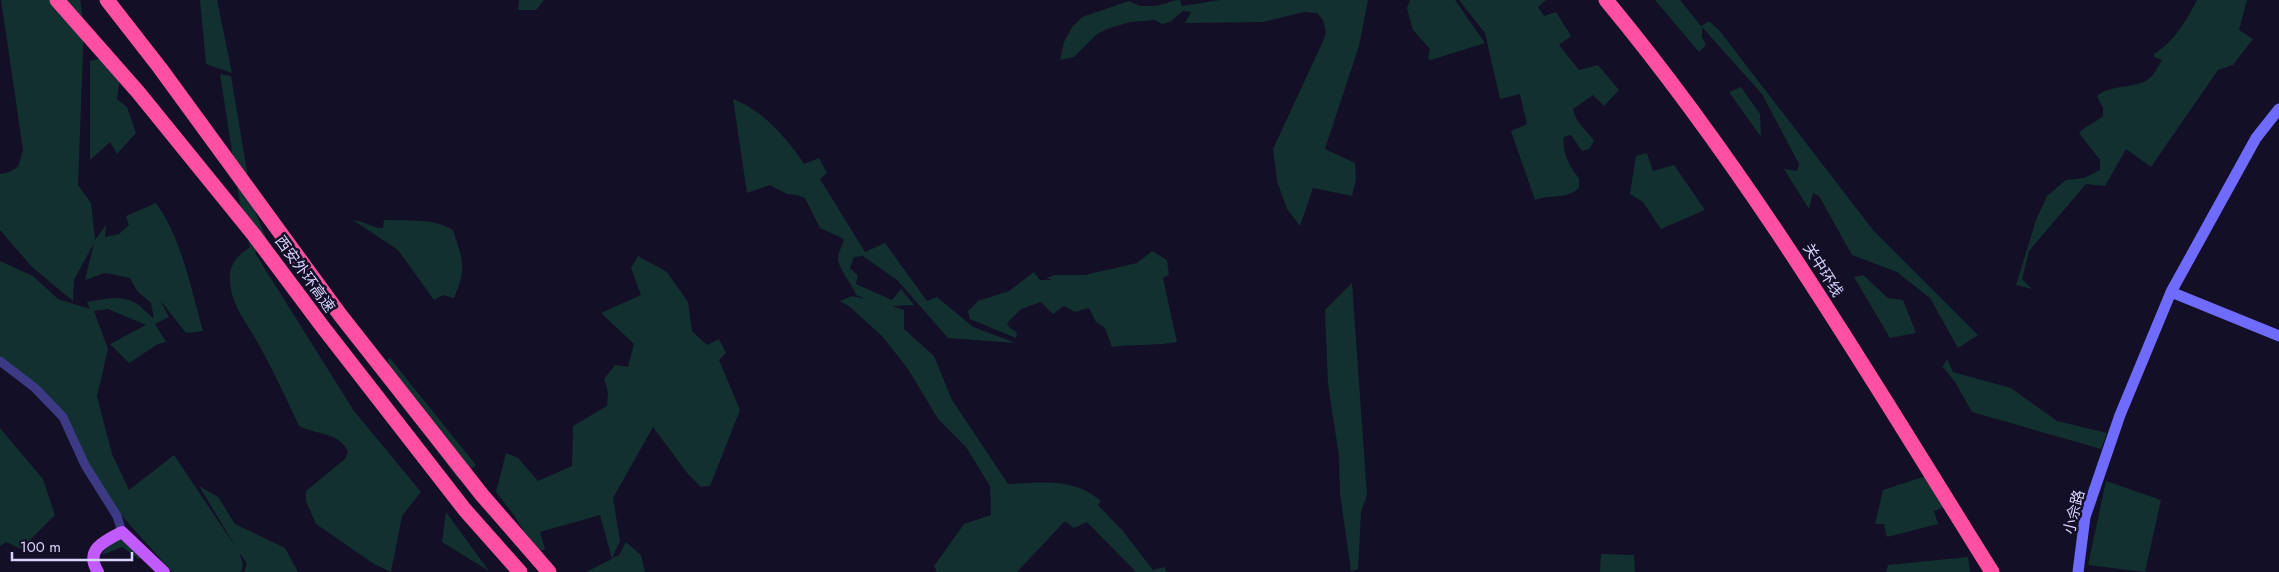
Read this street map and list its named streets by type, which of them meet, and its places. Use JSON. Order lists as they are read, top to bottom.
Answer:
{
  "streets": {
    "highway": ["关中环线", "西安外环高速"],
    "street": ["小佘路"]
  },
  "scale_bar": "100 m"
}
